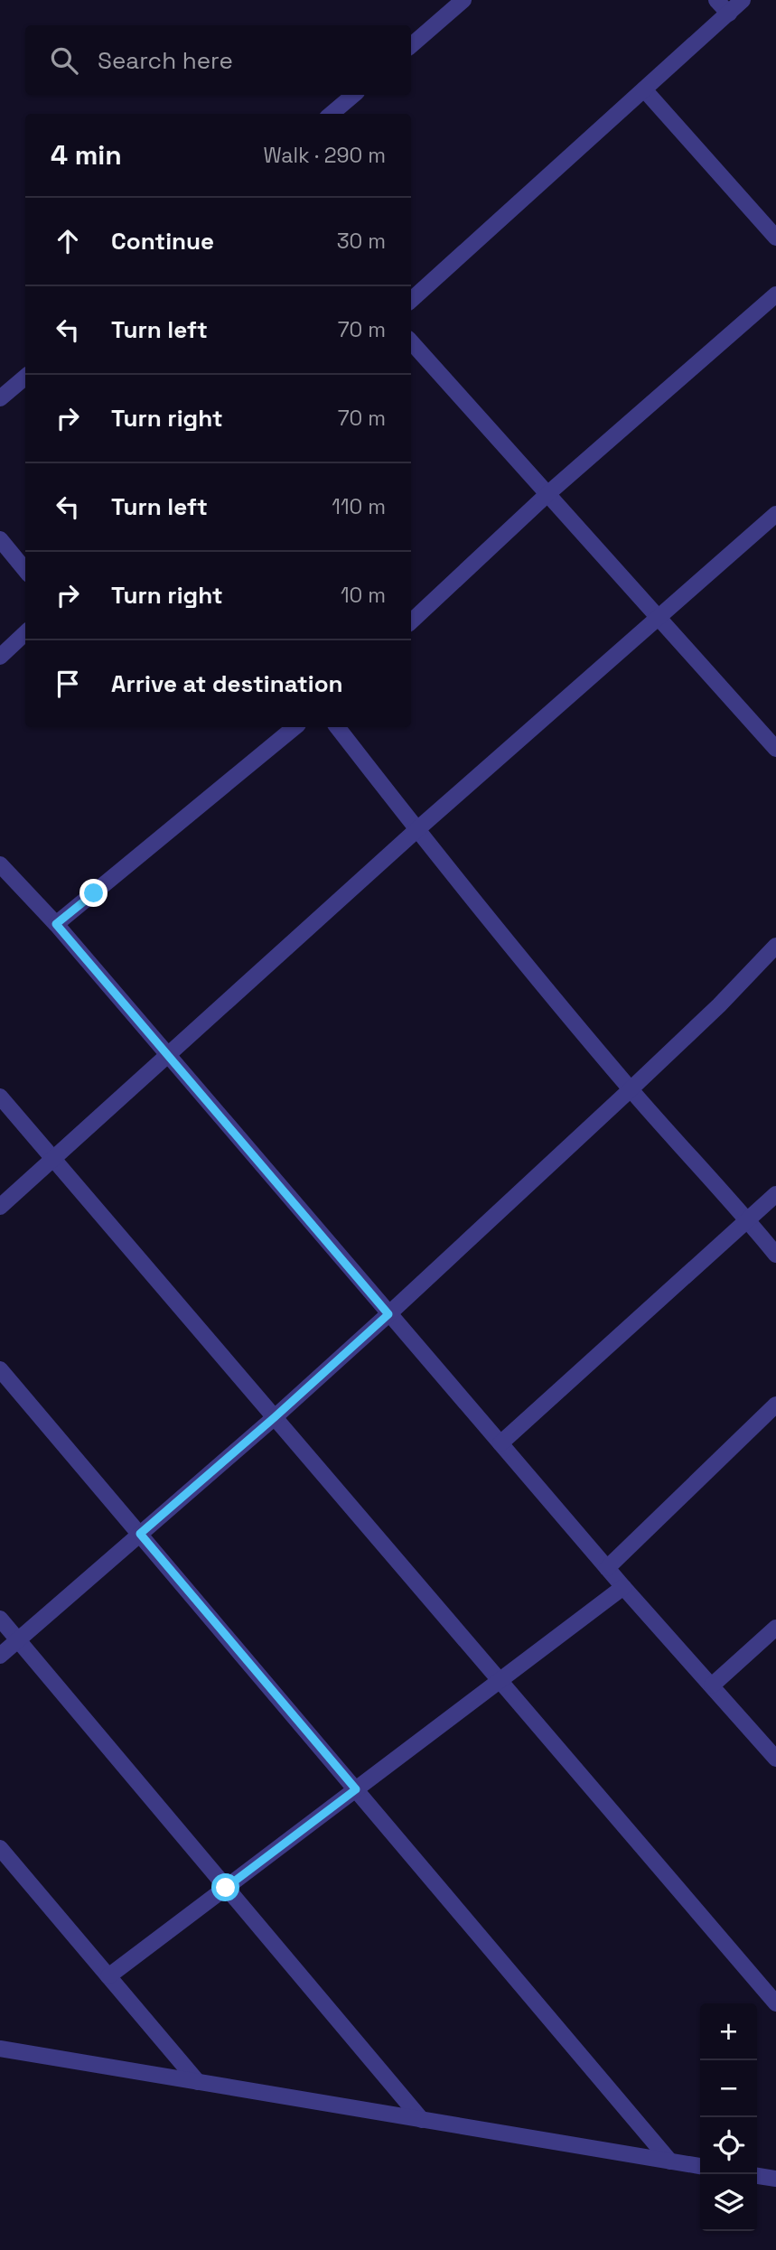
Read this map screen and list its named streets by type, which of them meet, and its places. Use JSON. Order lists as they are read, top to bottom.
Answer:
{
  "page": {
    "search": "Search here",
    "heading": ["4 min", "Walk · 290 m"],
    "list": [
      ["Continue", "30 m"],
      ["Turn left", "70 m"],
      ["Turn right", "70 m"],
      ["Turn left", "110 m"],
      ["Turn right", "10 m"],
      "Arrive at destination"
    ],
    "map_buttons": ["+", "−"]
  }
}
